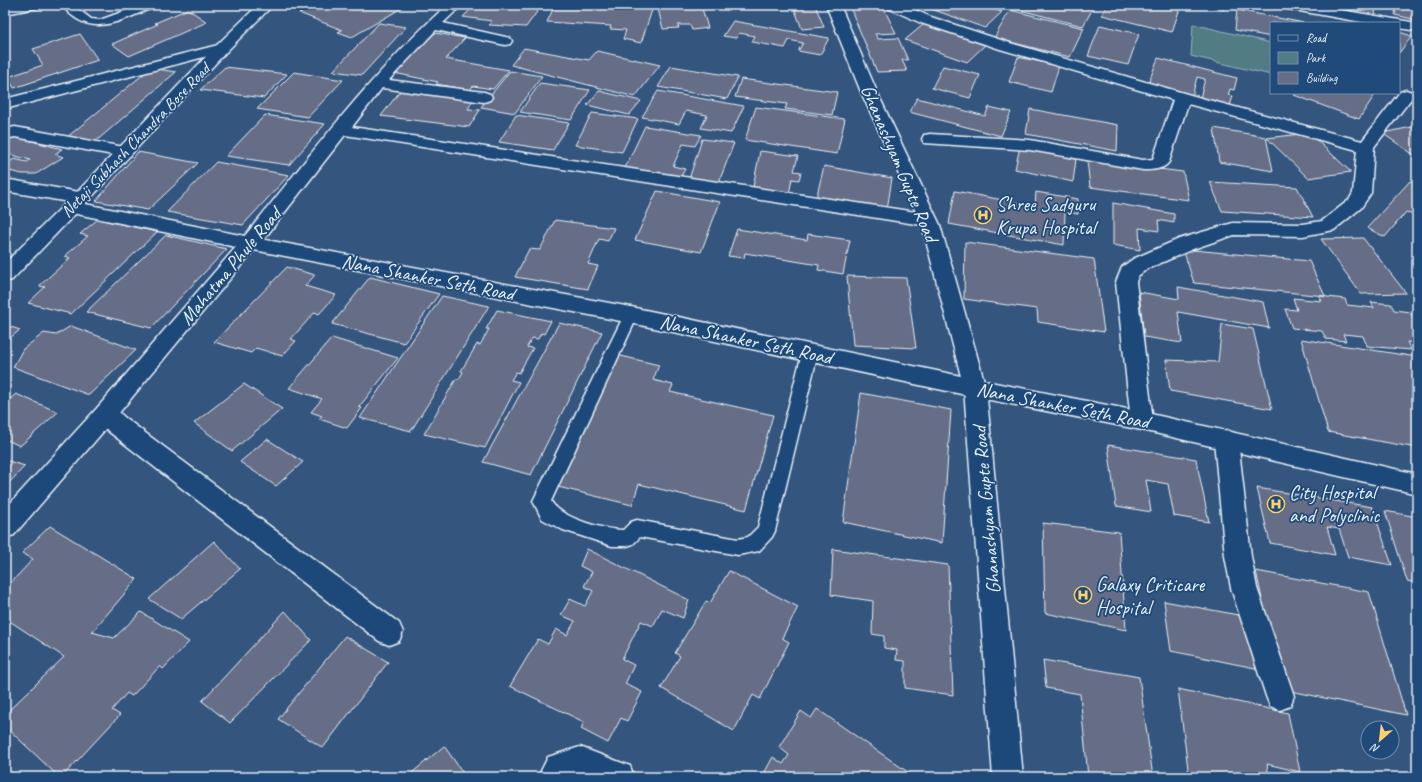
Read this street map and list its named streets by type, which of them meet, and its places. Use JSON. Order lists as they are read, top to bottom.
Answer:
{
  "streets": {
    "street": [
      "Netaji Subhash Chandra Bose Road",
      "Ghanashyam Gupte Road",
      "Mahatma Phule Road",
      "Nana Shanker Seth Road"
    ]
  },
  "crossings": [
    ["Netaji Subhash Chandra Bose Road", "Nana Shanker Seth Road"],
    ["Ghanashyam Gupte Road", "Nana Shanker Seth Road"],
    ["Mahatma Phule Road", "Nana Shanker Seth Road"]
  ],
  "places": {
    "hospital": ["Shree Sadguru Krupa Hospital", "City Hospital and Polyclinic", "Galaxy Criticare Hospital"]
  },
  "legend": ["Road", "Park", "Building"],
  "north": "bottom left"
}
